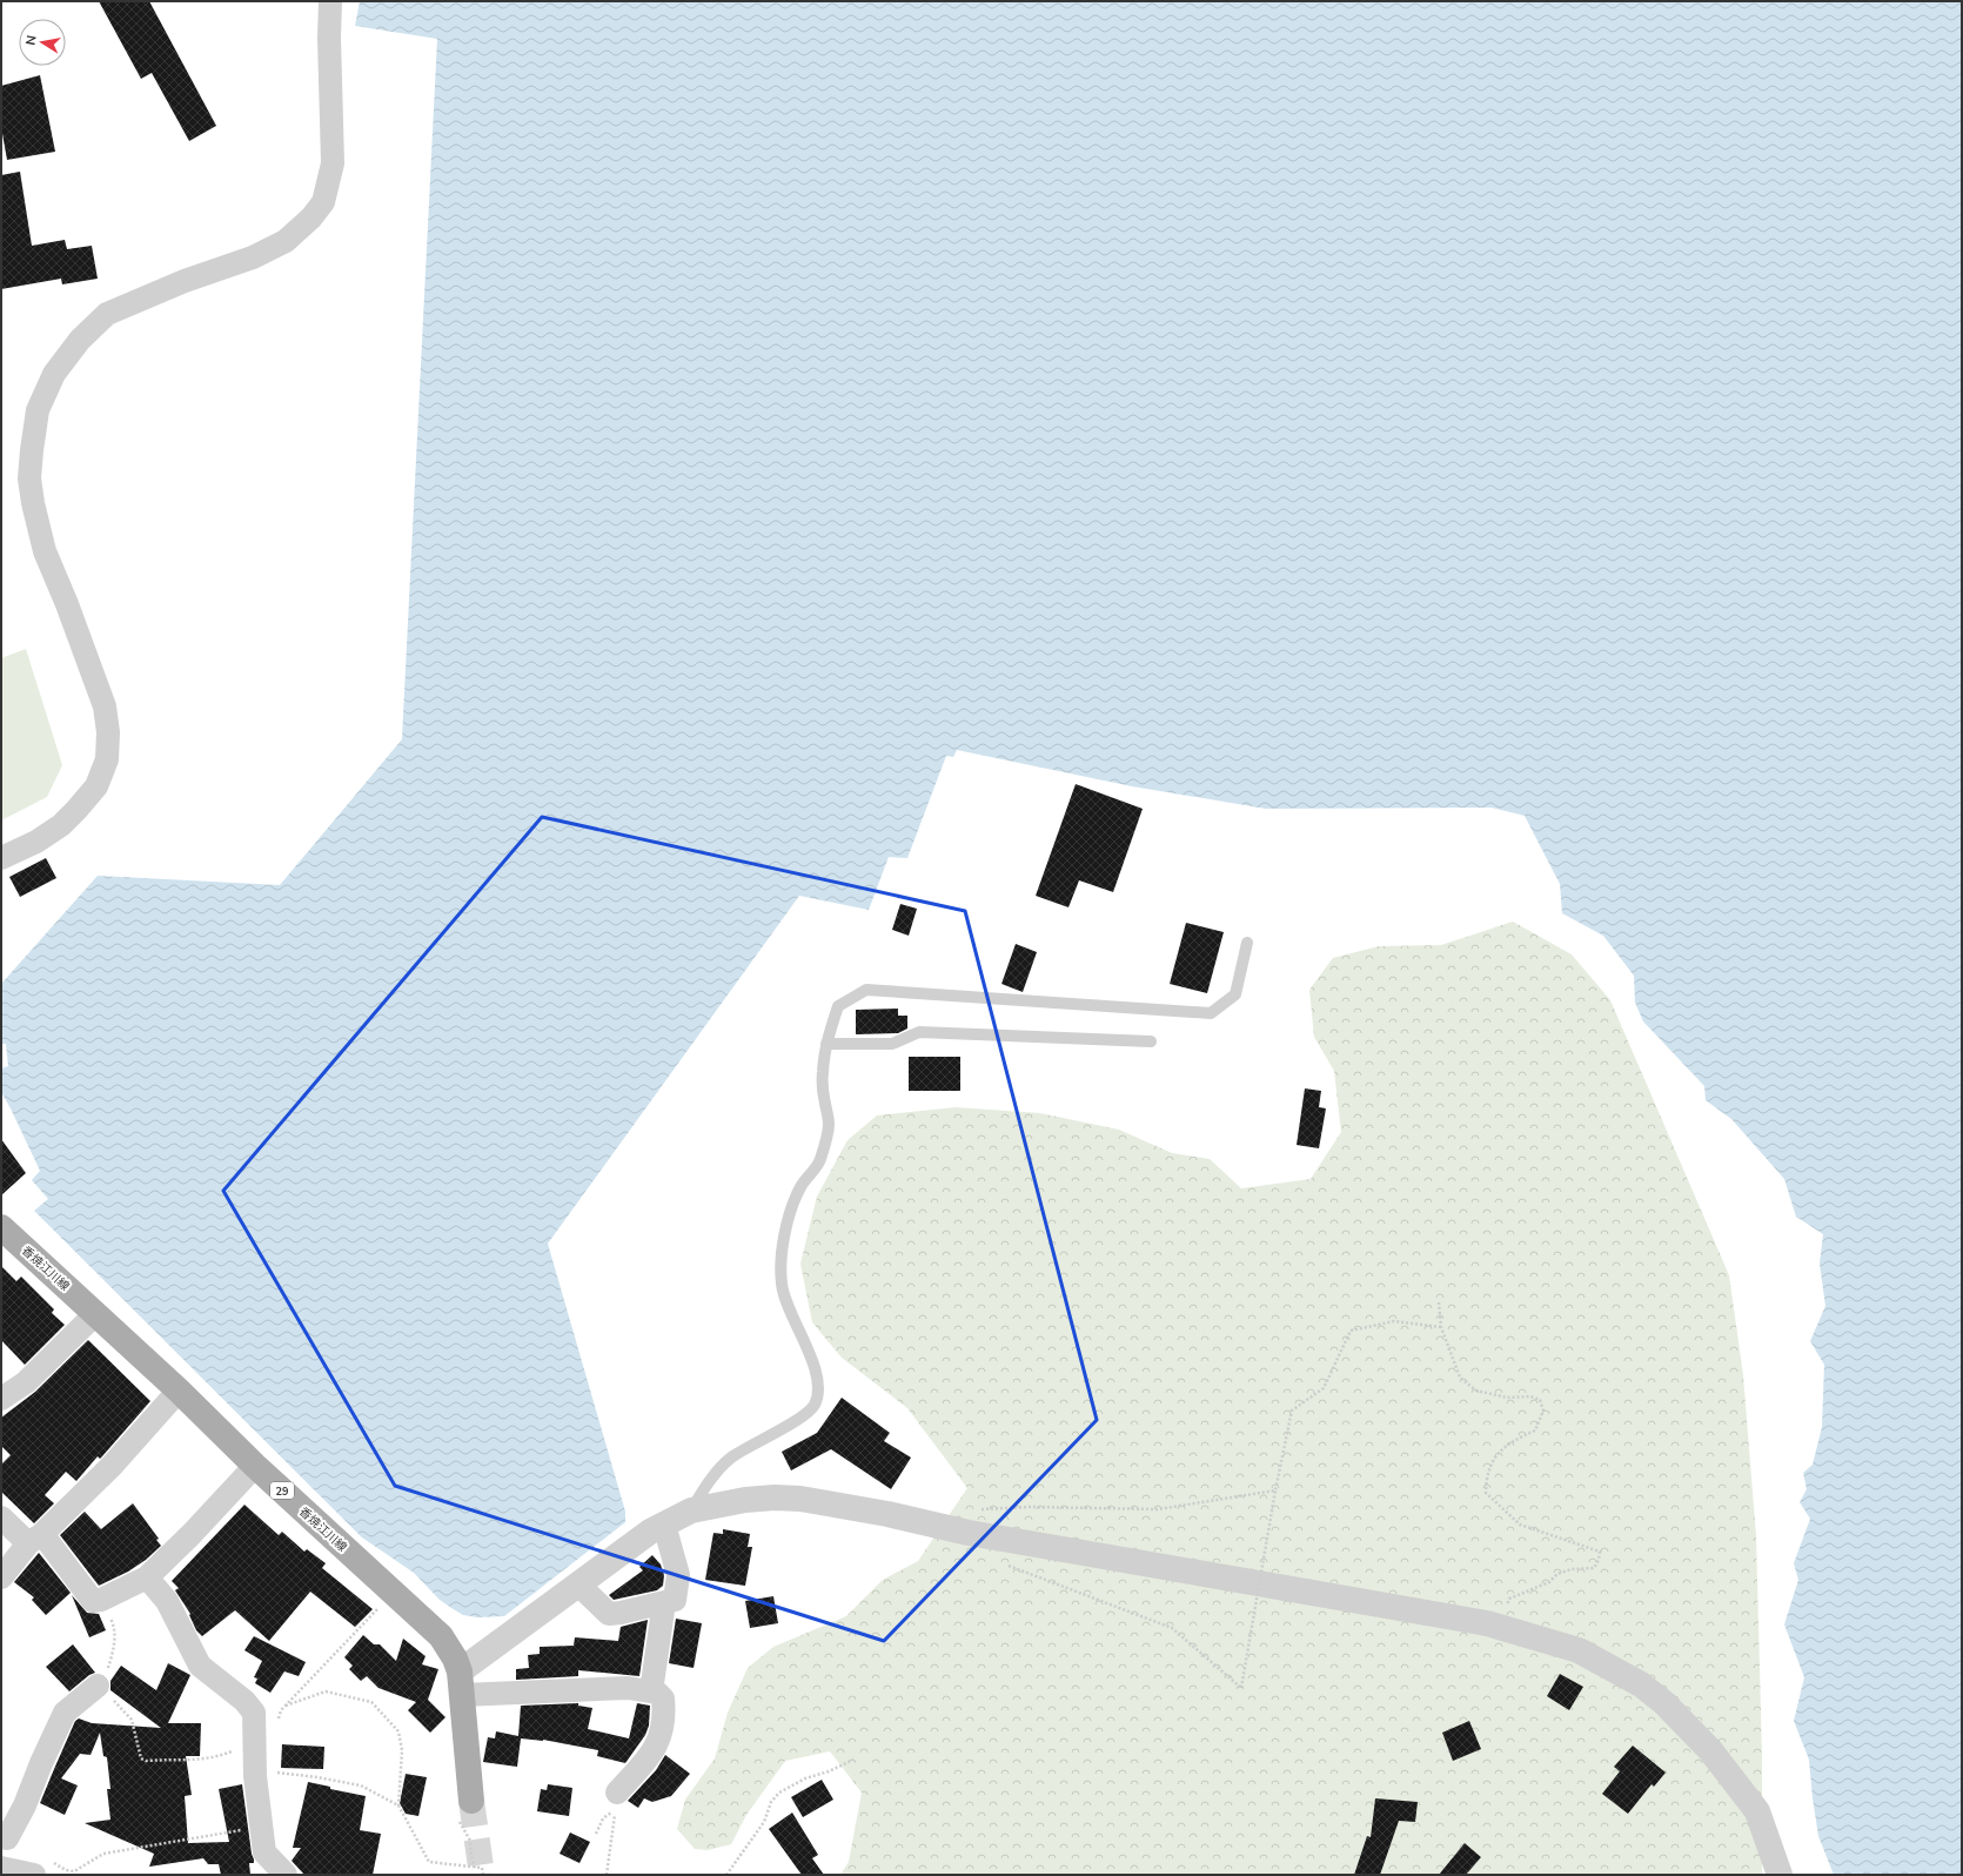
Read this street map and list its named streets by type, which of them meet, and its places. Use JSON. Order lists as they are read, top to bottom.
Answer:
{
  "streets": {
    "main road": ["香焼江川線", "29"]
  },
  "north": "left"
}
